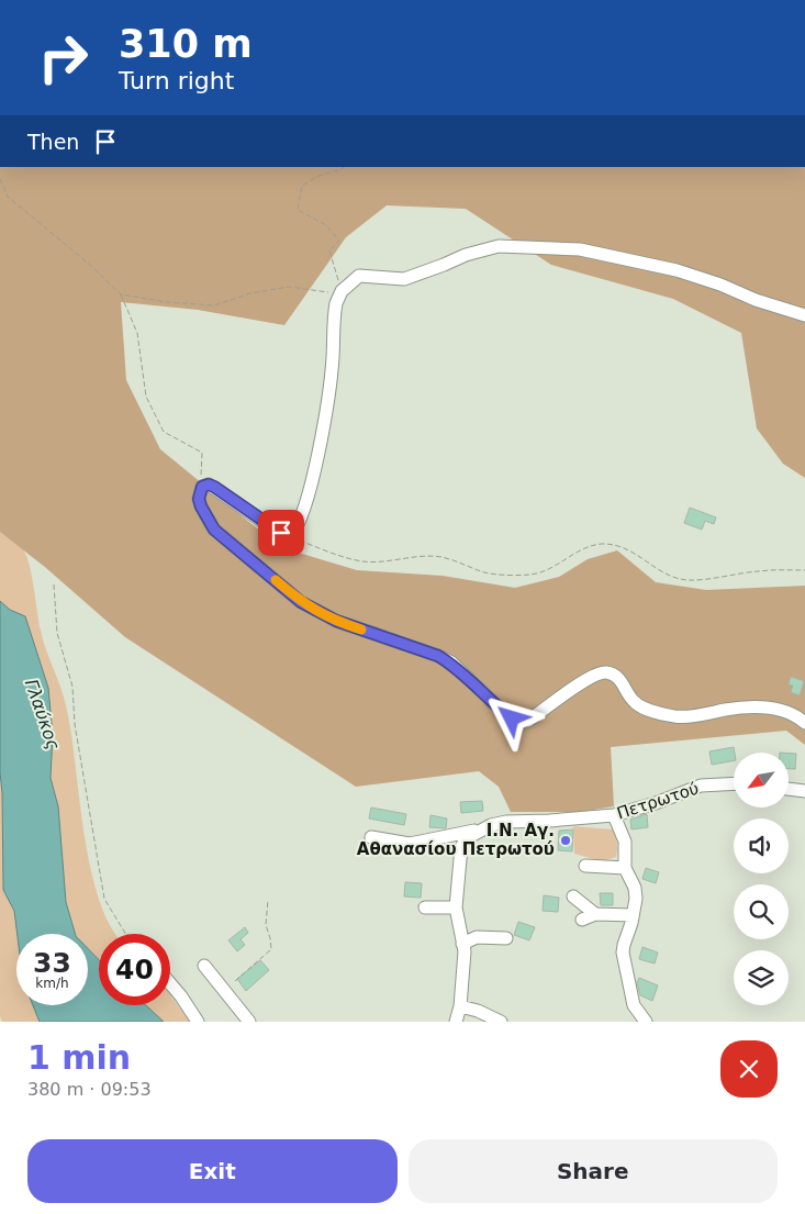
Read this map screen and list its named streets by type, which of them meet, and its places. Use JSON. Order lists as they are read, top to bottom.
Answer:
{
  "streets": {
    "street": ["Πετρωτού"]
  },
  "water": ["Γλαύκος"],
  "places": ["Ι.Ν. Αγ. Αθανασίου Πετρωτού"],
  "north": "bottom left",
  "page": {
    "turn": ["310 m", "Turn right"],
    "then": "Then",
    "speed": "33 km/h",
    "limit": "40",
    "heading": ["1 min", "380 m · 09:53"],
    "buttons": ["Exit", "Share"]
  }
}
